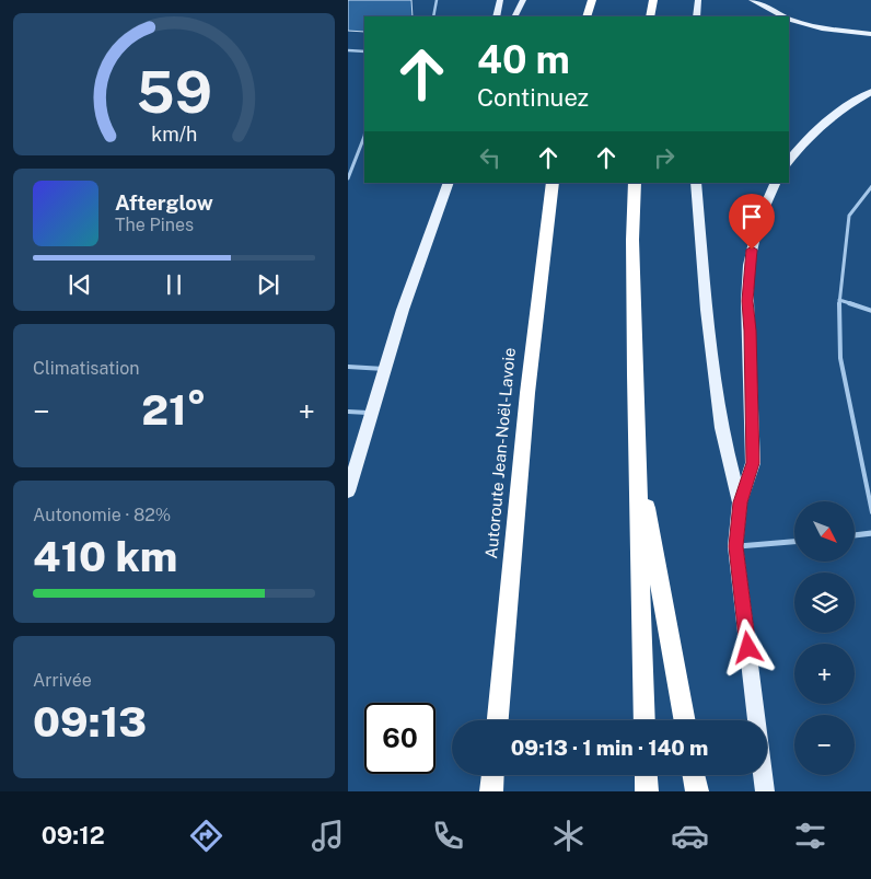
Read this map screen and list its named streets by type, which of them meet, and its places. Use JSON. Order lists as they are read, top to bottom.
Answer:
{
  "streets": {
    "highway": ["Autoroute Jean-Noël-Lavoie"]
  },
  "north": "bottom right",
  "page": {
    "turn": ["40 m", "Continuez"],
    "song": ["Afterglow", "The Pines"],
    "tile": [
      "Climatisation",
      ["Autonomie · 82%", "410 km"],
      ["Arrivée", "09:13"]
    ],
    "heat": ["−", "21°", "+"],
    "map_buttons": ["+", "−"],
    "limit": "60",
    "trip": "09:13 · 1 min · 140 m",
    "tabs": "09:12",
    "gauge": ["59", "km/h"]
  }
}
